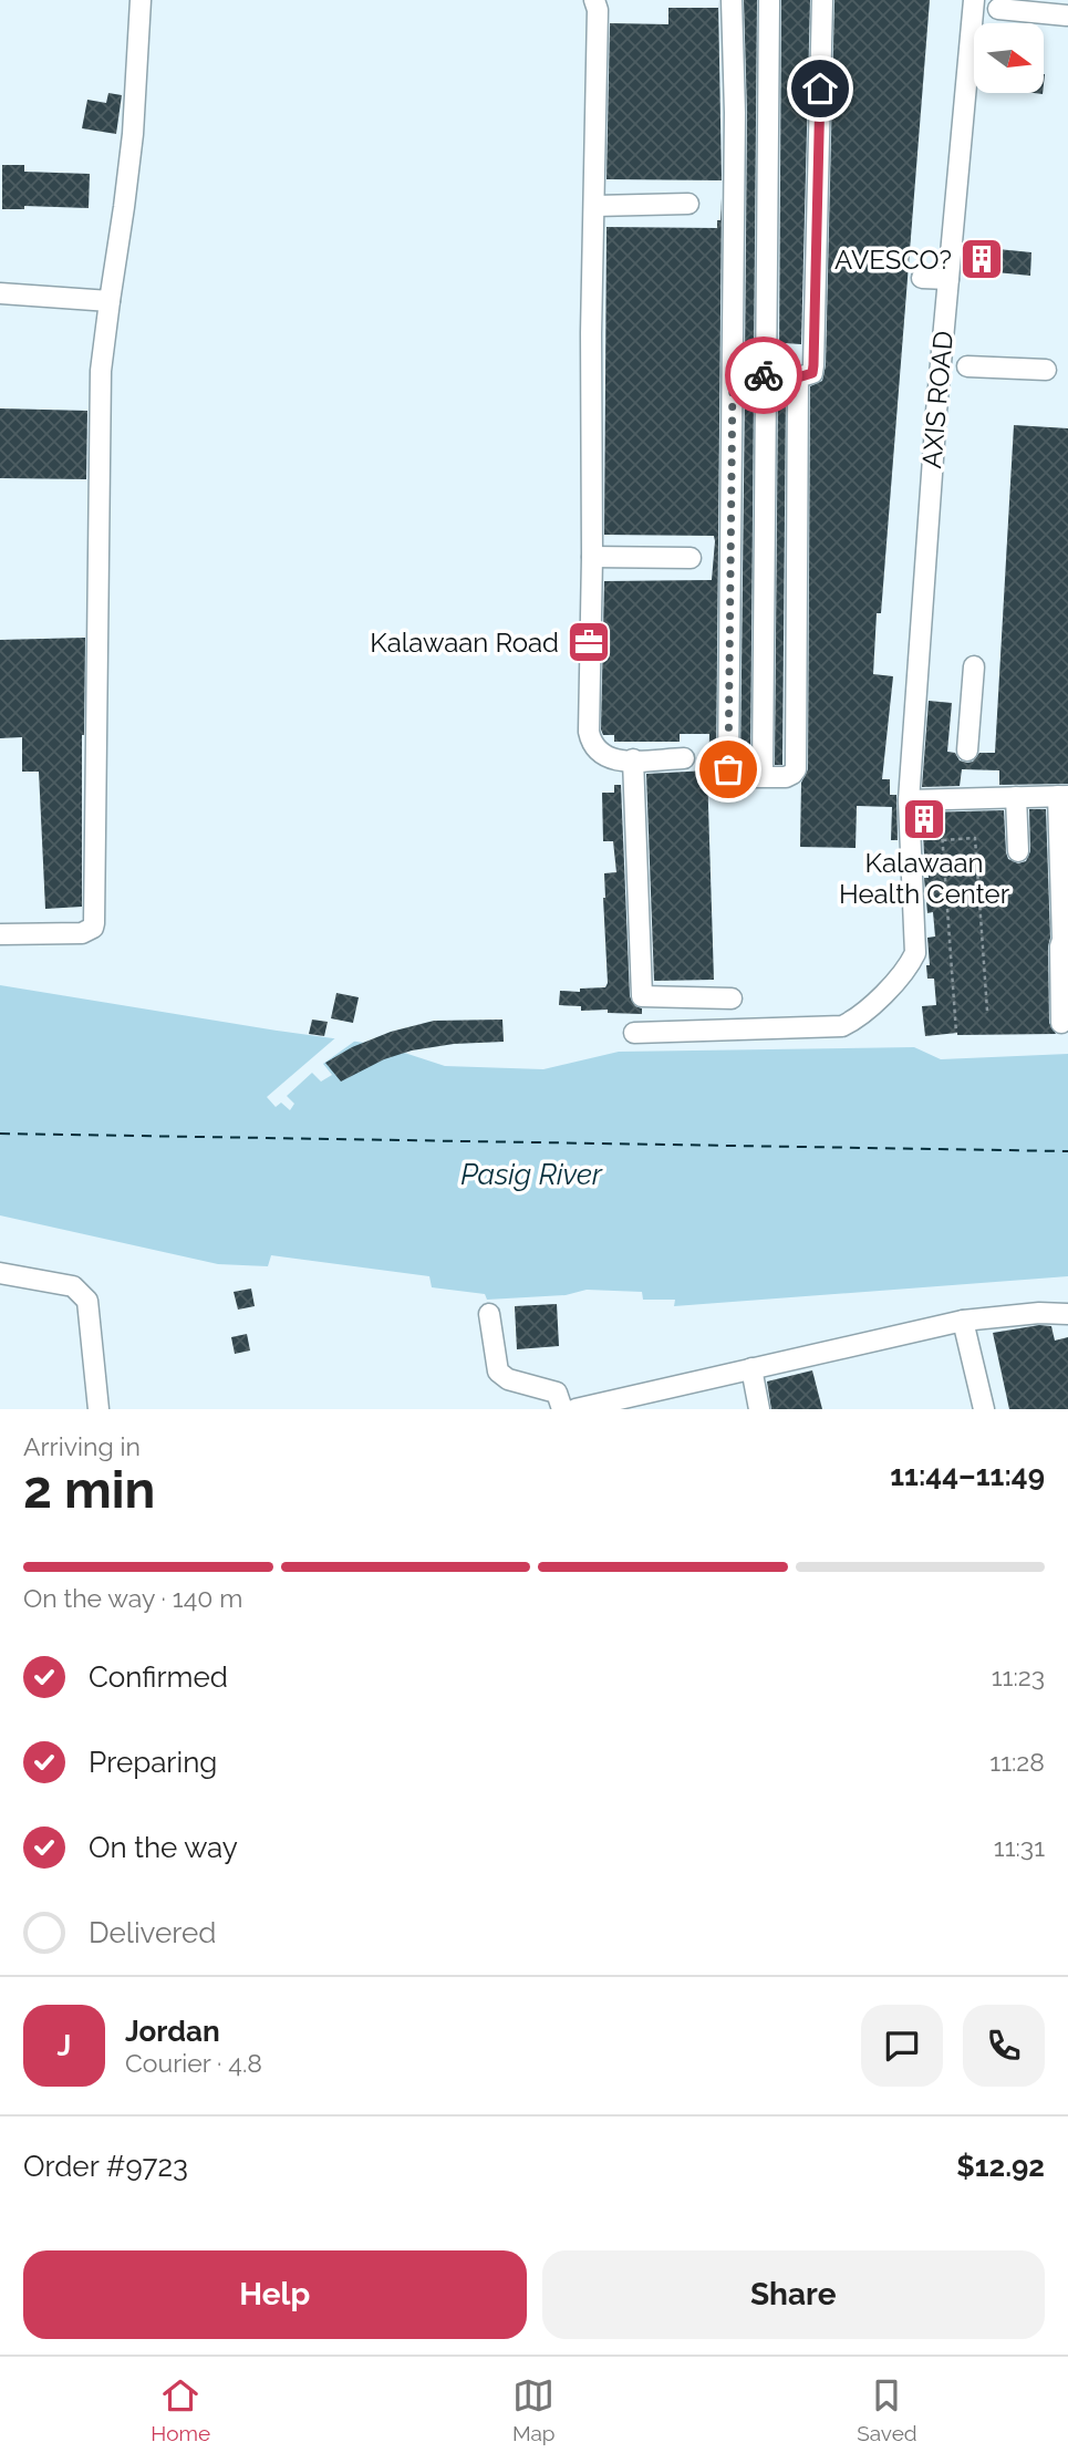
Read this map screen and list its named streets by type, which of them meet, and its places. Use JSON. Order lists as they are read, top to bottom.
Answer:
{
  "streets": {
    "street": ["AXIS ROAD"]
  },
  "water": ["Pasig River"],
  "places": {
    "building": ["AVESCO?", "Kalawaan Health Center"],
    "office": ["Kalawaan Road"]
  },
  "north": "right",
  "page": {
    "heading": ["2 min", "Arriving in", "11:44–11:49"],
    "panel": [
      "Jordan",
      "Courier · 4.8",
      "Order #9723",
      "$12.92"
    ],
    "bar": "On the way · 140 m",
    "list": [
      ["Confirmed", "11:23"],
      ["Preparing", "11:28"],
      ["On the way", "11:31"],
      "Delivered"
    ],
    "round": "J",
    "buttons": ["Help", "Share"],
    "tabs": ["Home", "Map", "Saved"]
  }
}
